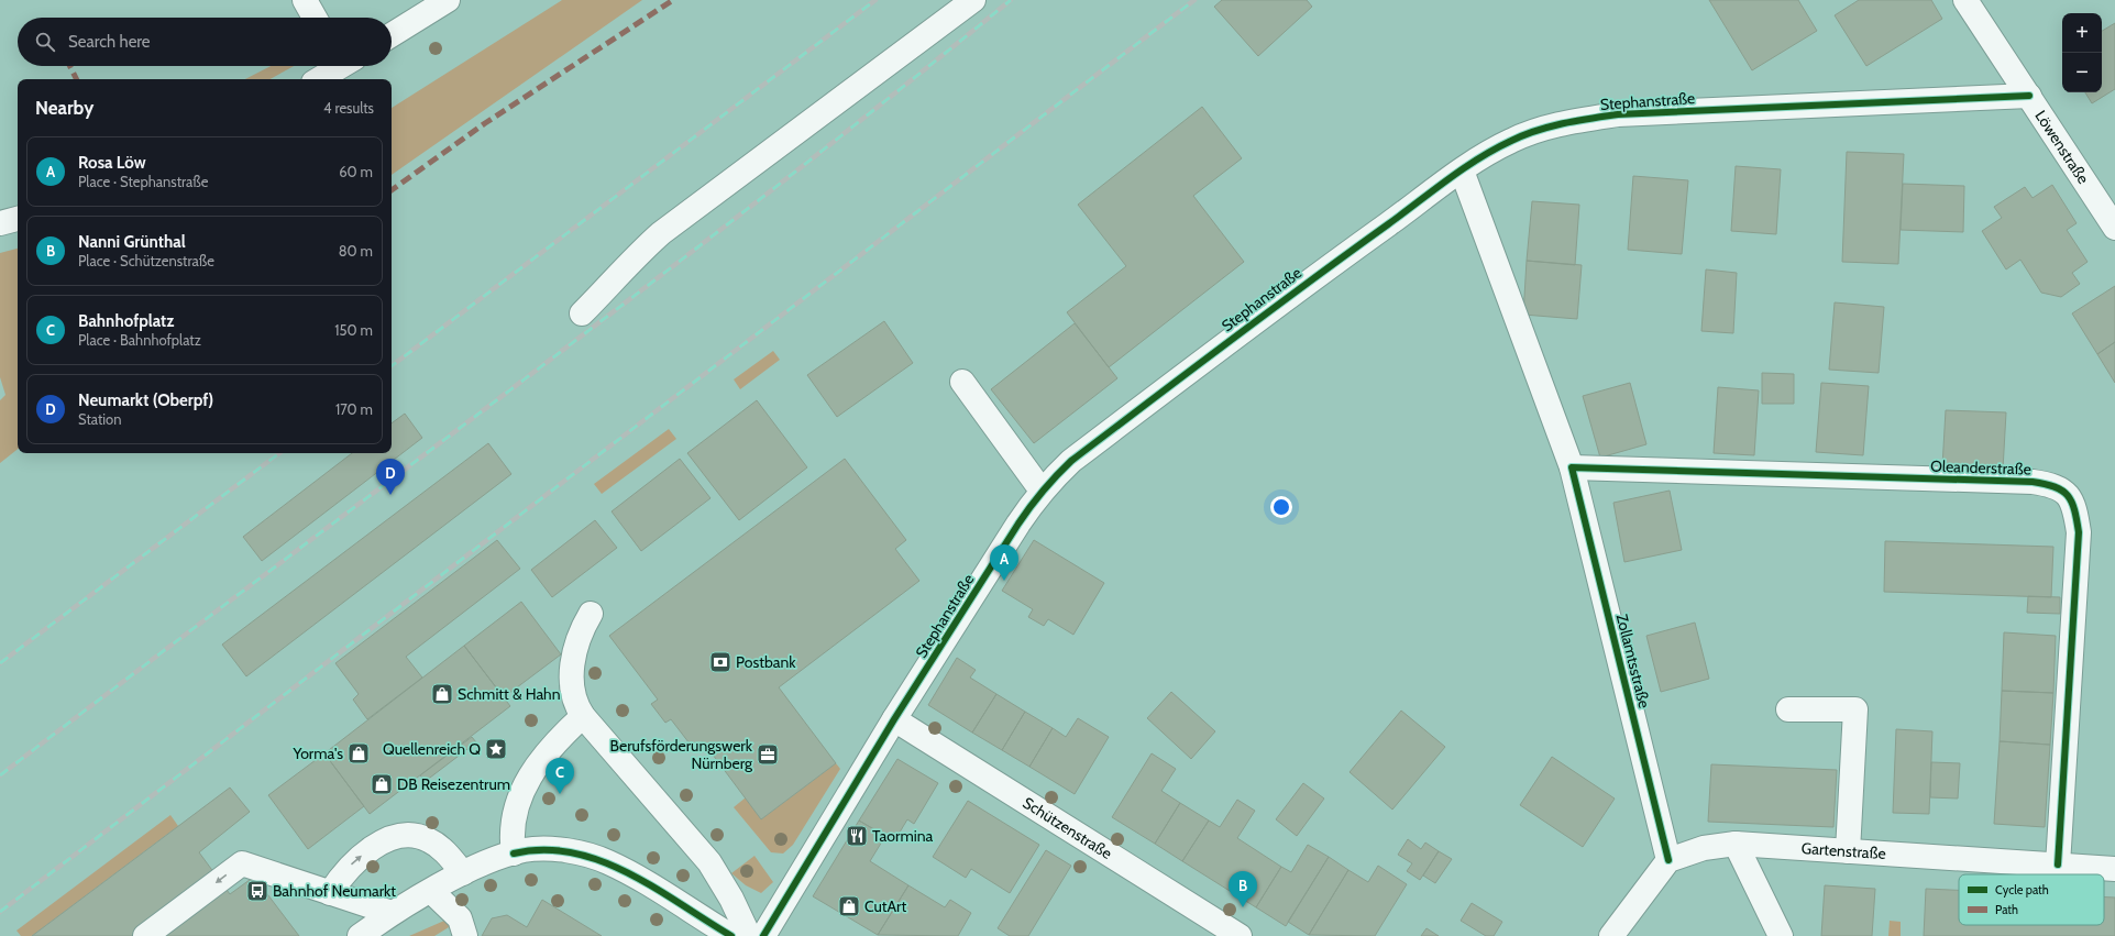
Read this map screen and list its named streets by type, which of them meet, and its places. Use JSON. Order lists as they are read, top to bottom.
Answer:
{
  "streets": {
    "street": [
      "Stephanstraße",
      "Löwenstraße",
      "Oleanderstraße",
      "Zollamtsstraße",
      "Schützenstraße",
      "Gartenstraße"
    ]
  },
  "crossings": [
    ["Stephanstraße", "Löwenstraße"],
    ["Stephanstraße", "Zollamtsstraße"],
    ["Stephanstraße", "Schützenstraße"],
    ["Oleanderstraße", "Zollamtsstraße"],
    ["Oleanderstraße", "Gartenstraße"],
    ["Zollamtsstraße", "Gartenstraße"]
  ],
  "places": {
    "bank": ["Postbank"],
    "shop": [
      "Schmitt & Hahn",
      "Yorma's",
      "DB Reisezentrum",
      "CutArt"
    ],
    "place": ["Quellenreich Q"],
    "office": ["Berufsförderungswerk Nürnberg"],
    "restaurant": ["Taormina"],
    "bus stop": ["Bahnhof Neumarkt"]
  },
  "legend": ["Cycle path", "Path"],
  "page": {
    "map_buttons": ["+", "−"],
    "search": "Search here",
    "heading": ["Nearby", "4 results"],
    "list": [
      {
        "mark": "A",
        "name": "Rosa Löw",
        "note": "Place · Stephanstraße",
        "value": "60 m"
      },
      {
        "mark": "B",
        "name": "Nanni Grünthal",
        "note": "Place · Schützenstraße",
        "value": "80 m"
      },
      {
        "mark": "C",
        "name": "Bahnhofplatz",
        "note": "Place · Bahnhofplatz",
        "value": "150 m"
      },
      {
        "mark": "D",
        "name": "Neumarkt (Oberpf)",
        "note": "Station",
        "value": "170 m"
      }
    ],
    "pins": [
      "D",
      "A",
      "C",
      "B"
    ]
  }
}
